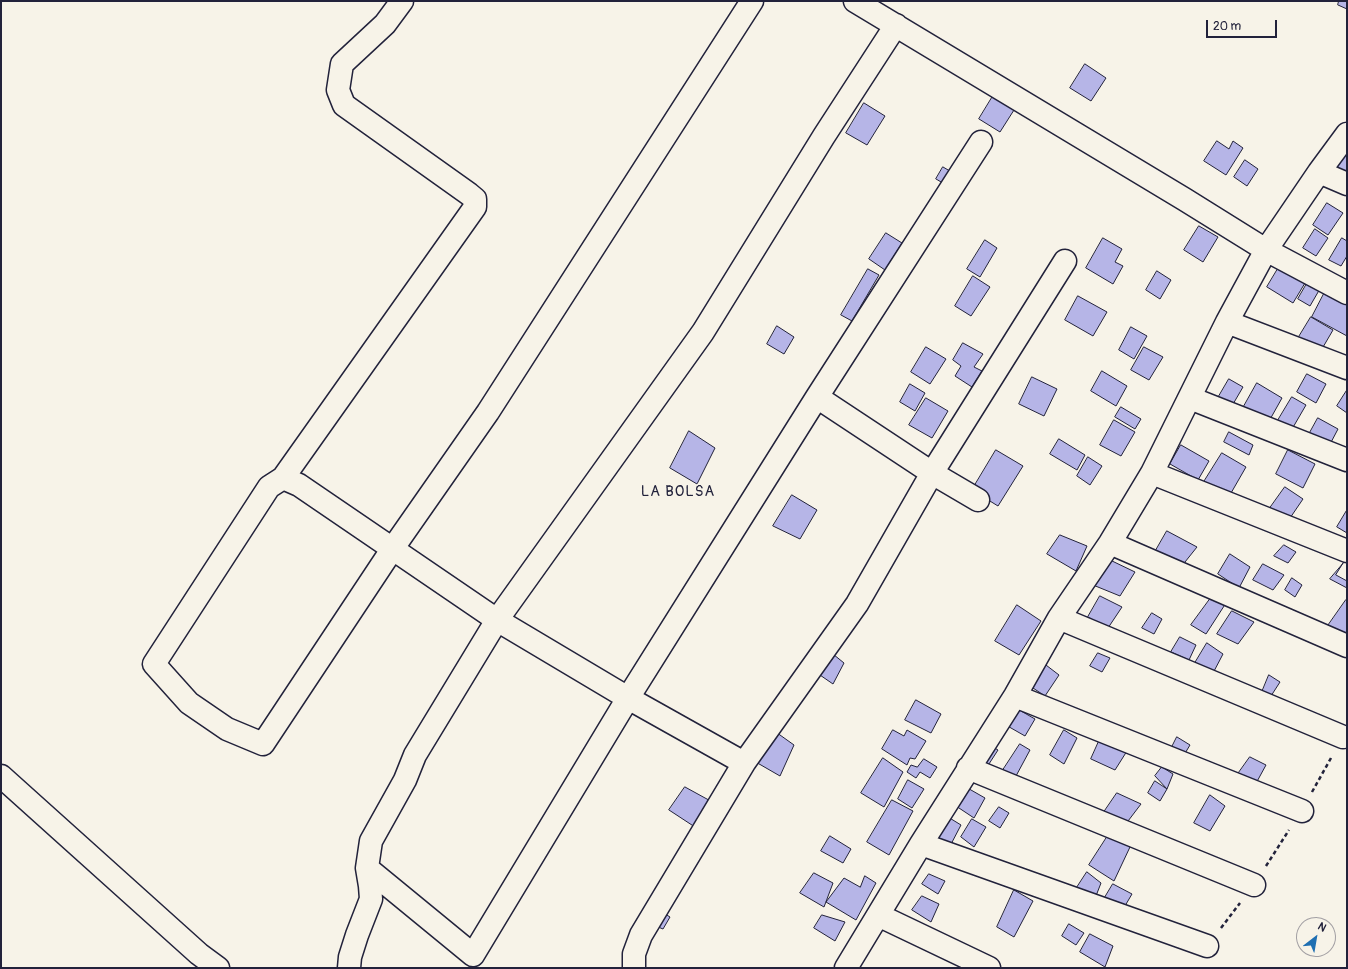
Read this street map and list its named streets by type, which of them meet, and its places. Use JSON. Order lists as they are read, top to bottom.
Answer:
{
  "districts": ["LA BOLSA"],
  "scale_bar": "20 m",
  "north": "top right"
}
